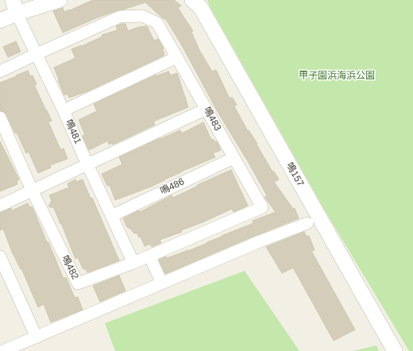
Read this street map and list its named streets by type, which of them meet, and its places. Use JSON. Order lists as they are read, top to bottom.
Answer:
{
  "streets": {
    "street": [
      "鳴483",
      "鳴481",
      "鳴157",
      "鳴486",
      "鳴482"
    ]
  },
  "crossings": [
    ["鳴483", "鳴481"],
    ["鳴483", "鳴486"],
    ["鳴483", "鳴482"]
  ],
  "parks": ["甲子園浜海浜公園"]
}
